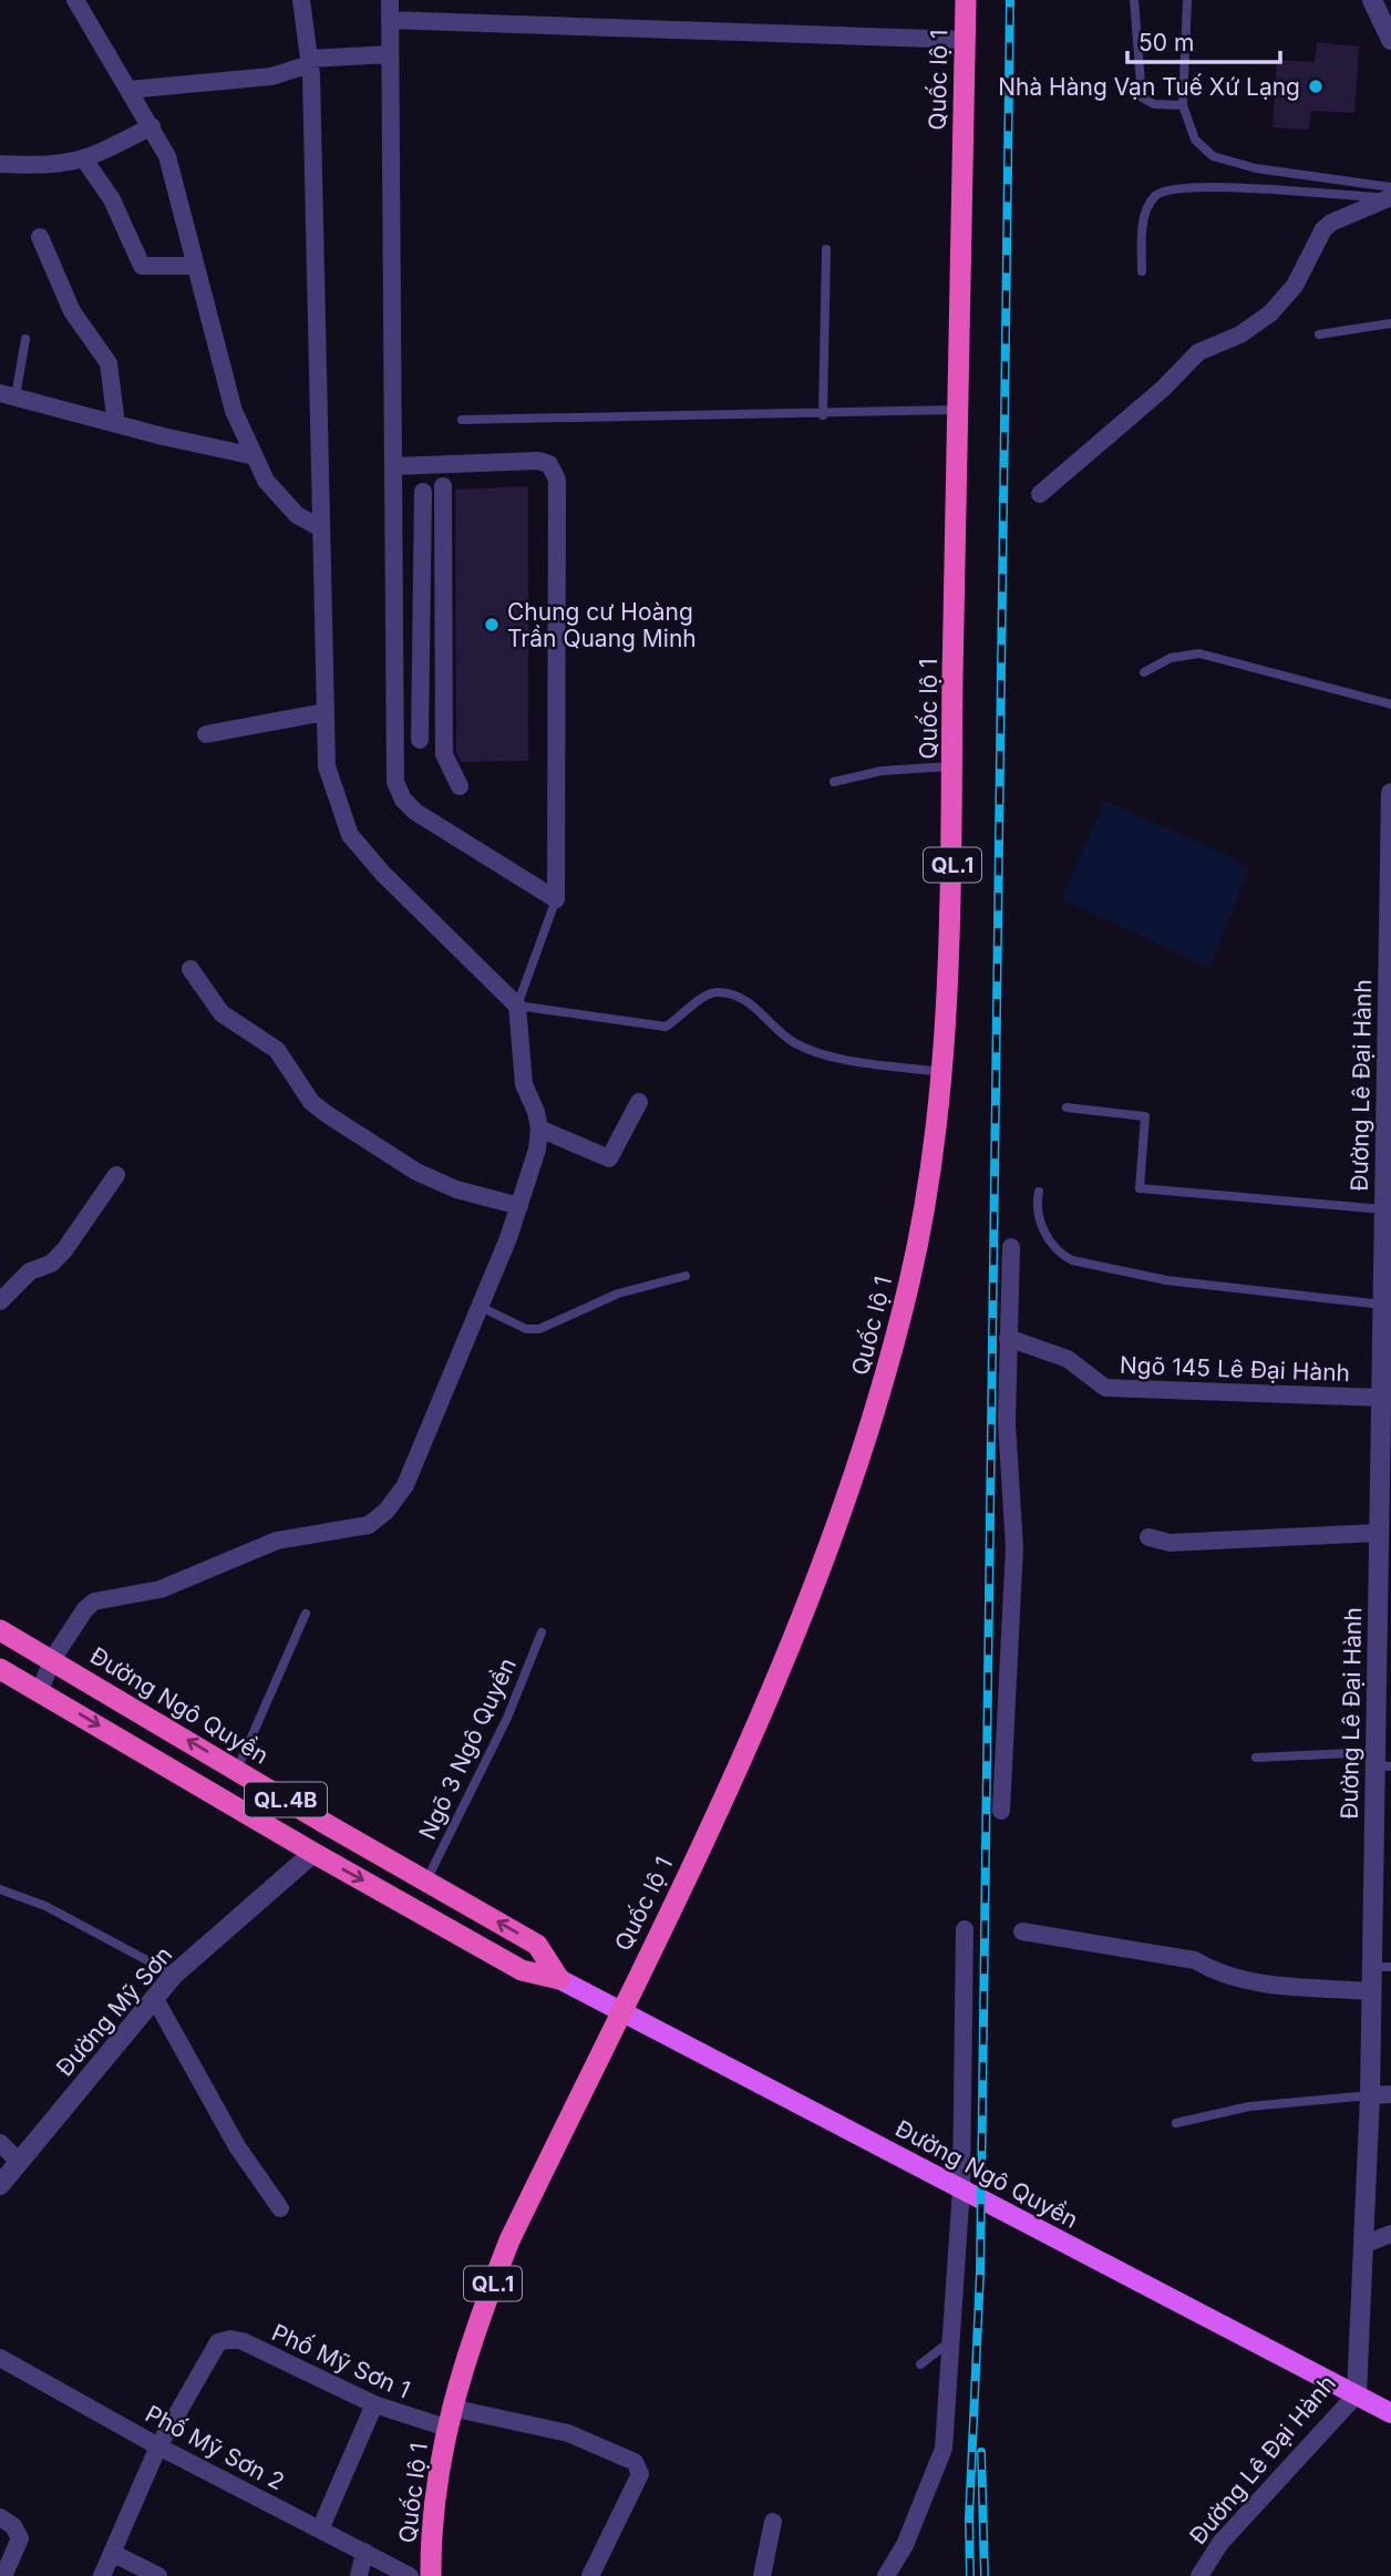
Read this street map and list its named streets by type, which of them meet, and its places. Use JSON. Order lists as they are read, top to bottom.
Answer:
{
  "streets": {
    "highway": [
      "Quốc lộ 1",
      "QL.1",
      "Đường Ngô Quyền",
      "QL.4B"
    ],
    "street": [
      "Đường Lê Đại Hành",
      "Ngõ 145 Lê Đại Hành",
      "Đường Mỹ Sơn",
      "Phố Mỹ Sơn 1",
      "Phố Mỹ Sơn 2"
    ],
    "lane": ["Ngõ 3 Ngô Quyền"]
  },
  "crossings": [
    ["Quốc lộ 1", "Đường Ngô Quyền"],
    ["Quốc lộ 1", "Phố Mỹ Sơn 1"],
    ["Đường Lê Đại Hành", "Ngõ 145 Lê Đại Hành"],
    ["Đường Lê Đại Hành", "Đường Ngô Quyền"],
    ["Đường Ngô Quyền", "Ngõ 3 Ngô Quyền"],
    ["Đường Ngô Quyền", "Đường Mỹ Sơn"],
    ["Phố Mỹ Sơn 1", "Phố Mỹ Sơn 2"]
  ],
  "places": ["Nhà Hàng Vạn Tuế Xứ Lạng", "Chung cư Hoàng Trần Quang Minh"],
  "scale_bar": "50 m"
}
